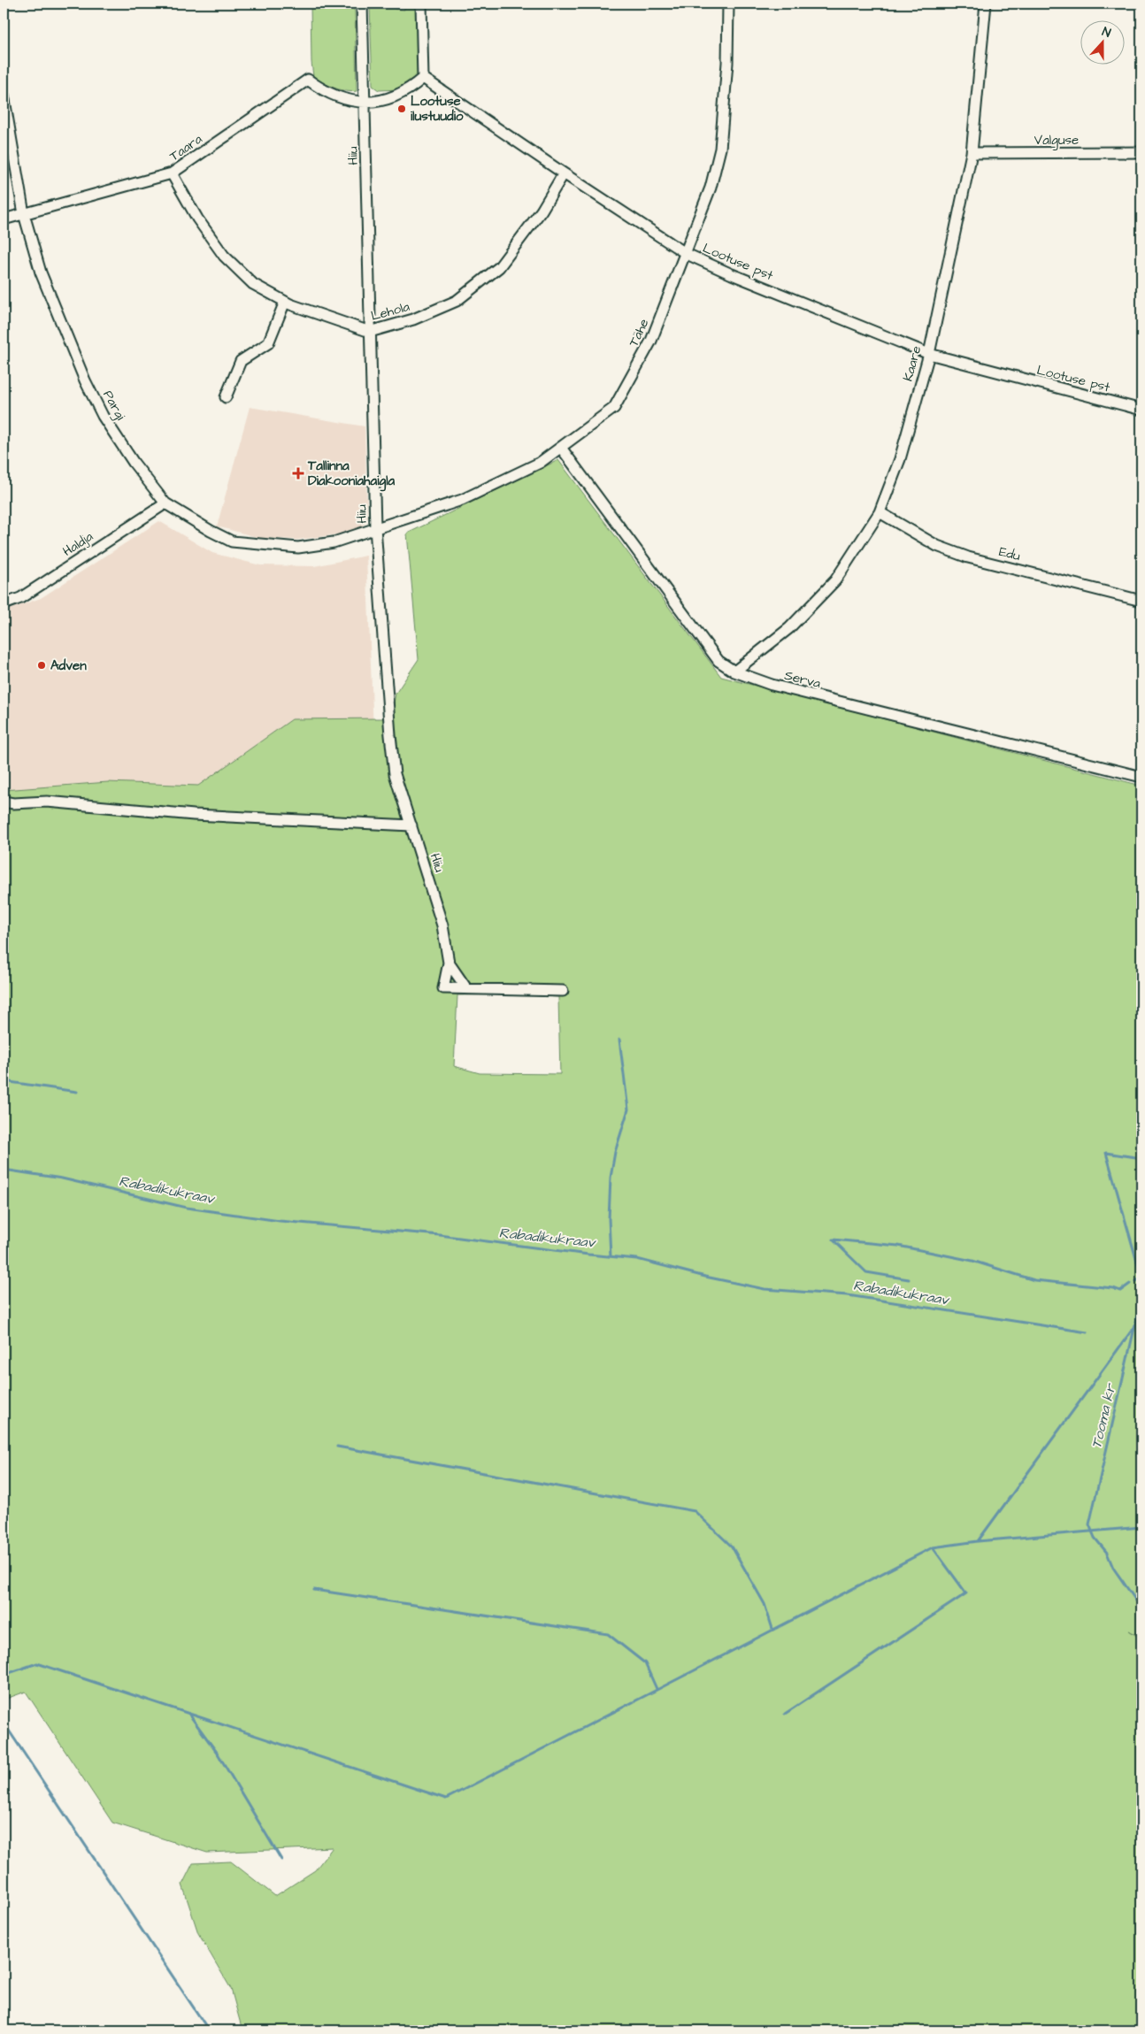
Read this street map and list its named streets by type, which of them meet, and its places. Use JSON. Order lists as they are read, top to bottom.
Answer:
{
  "streets": {
    "street": [
      "Valguse",
      "Taara",
      "Hiiu",
      "Lootuse pst",
      "Lehola",
      "Tähe",
      "Kaare",
      "Pargi",
      "Haldja",
      "Edu",
      "Serva"
    ]
  },
  "crossings": [
    ["Valguse", "Kaare"],
    ["Taara", "Hiiu"],
    ["Taara", "Lehola"],
    ["Taara", "Pargi"],
    ["Hiiu", "Lehola"],
    ["Hiiu", "Tähe"],
    ["Hiiu", "Pargi"],
    ["Lootuse pst", "Lehola"],
    ["Lootuse pst", "Tähe"],
    ["Lootuse pst", "Kaare"],
    ["Tähe", "Pargi"],
    ["Tähe", "Serva"],
    ["Kaare", "Edu"],
    ["Kaare", "Serva"],
    ["Pargi", "Haldja"]
  ],
  "water": ["Rabadikukraav", "Tooma kr"],
  "places": {
    "other": ["Lootuse ilustuudio", "Adven"],
    "health": ["Tallinna Diakooniahaigla"]
  },
  "north": "top"
}
